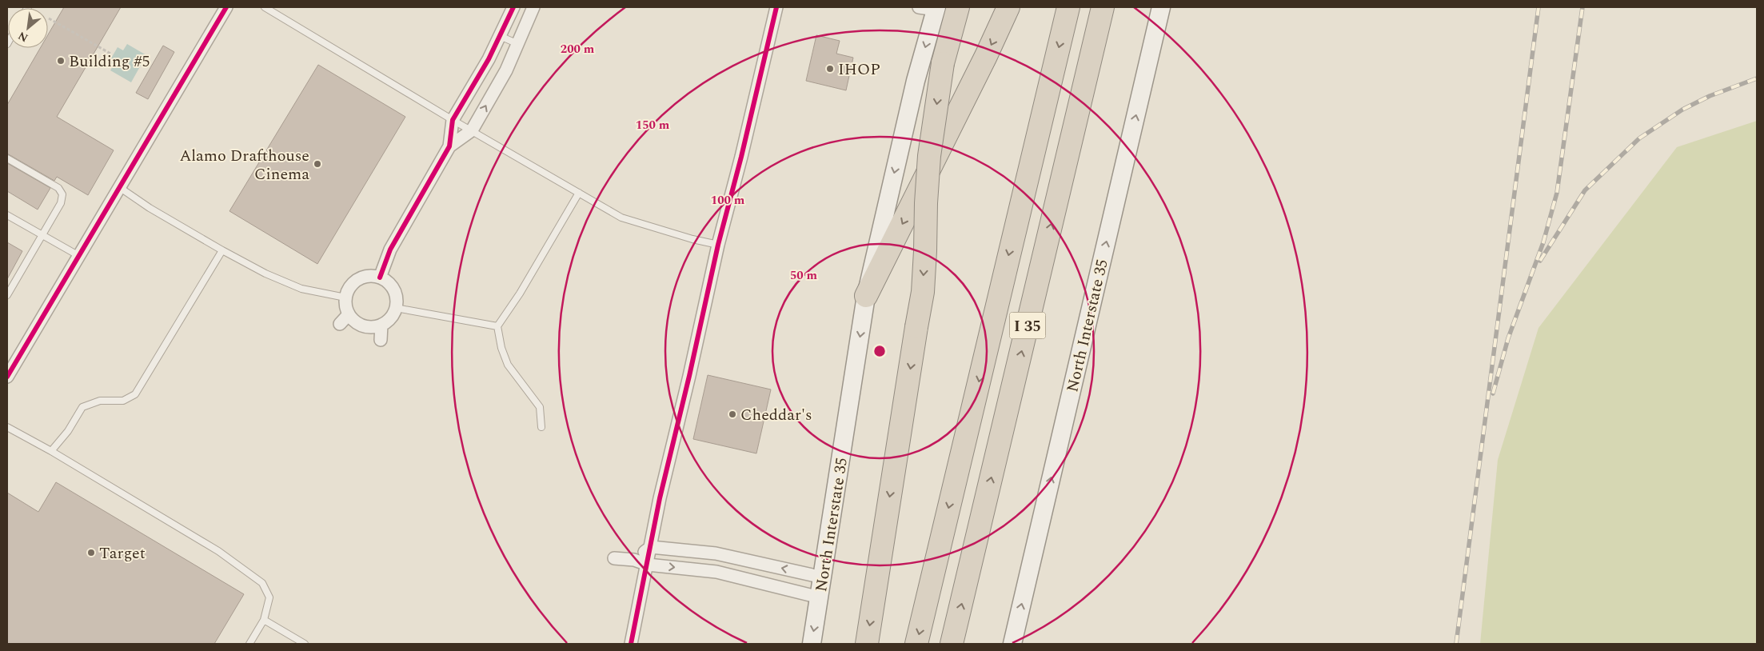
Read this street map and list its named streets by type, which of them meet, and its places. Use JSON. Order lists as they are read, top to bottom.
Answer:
{
  "streets": {
    "highway": ["I 35"],
    "main road": ["North Interstate 35"]
  },
  "places": [
    "Building #5",
    "IHOP",
    "Alamo Drafthouse Cinema",
    "Cheddar's",
    "Target"
  ],
  "north": "bottom left",
  "rings": [
    "200 m",
    "150 m",
    "100 m",
    "50 m"
  ]
}
